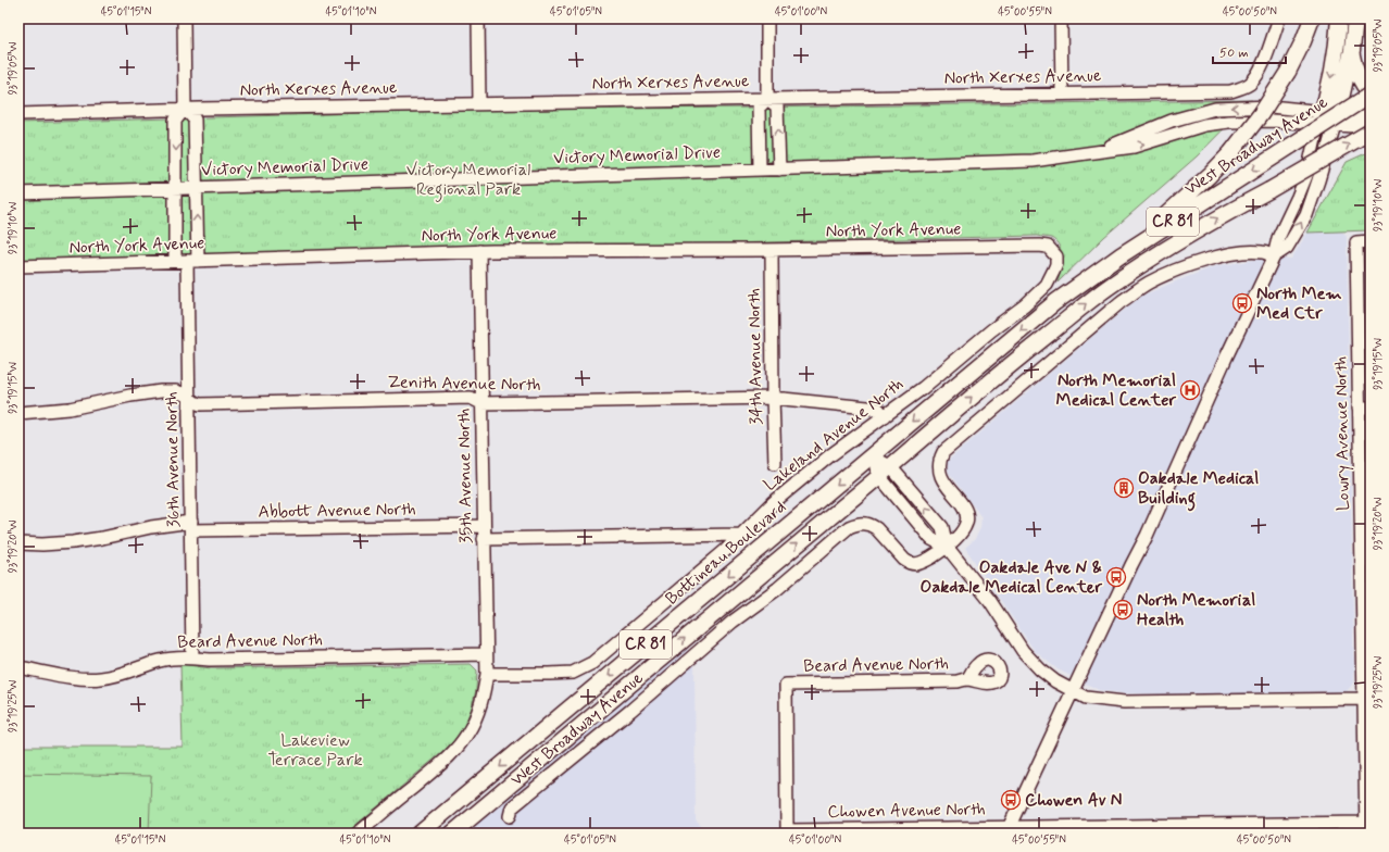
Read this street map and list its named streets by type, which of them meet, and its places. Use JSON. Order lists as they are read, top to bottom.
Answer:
{
  "streets": {
    "main road": ["West Broadway Avenue", "CR 81", "Bottineau Boulevard"],
    "street": [
      "North Xerxes Avenue",
      "Victory Memorial Drive",
      "North York Avenue",
      "34th Avenue North",
      "Zenith Avenue North",
      "Lowry Avenue North",
      "Lakeland Avenue North",
      "36th Avenue North",
      "35th Avenue North",
      "Abbott Avenue North",
      "Beard Avenue North",
      "Chowen Avenue North"
    ]
  },
  "crossings": [
    ["West Broadway Avenue", "Bottineau Boulevard"],
    ["North York Avenue", "34th Avenue North"],
    ["North York Avenue", "Lakeland Avenue North"],
    ["North York Avenue", "36th Avenue North"],
    ["North York Avenue", "35th Avenue North"],
    ["34th Avenue North", "Zenith Avenue North"],
    ["Zenith Avenue North", "Lakeland Avenue North"],
    ["Zenith Avenue North", "36th Avenue North"],
    ["Zenith Avenue North", "35th Avenue North"],
    ["Lowry Avenue North", "Chowen Avenue North"],
    ["Lakeland Avenue North", "35th Avenue North"],
    ["36th Avenue North", "Abbott Avenue North"],
    ["36th Avenue North", "Beard Avenue North"],
    ["35th Avenue North", "Abbott Avenue North"],
    ["35th Avenue North", "Beard Avenue North"],
    ["Beard Avenue North", "Chowen Avenue North"]
  ],
  "parks": ["Victory Memorial Regional Park", "Lakeview Terrace Park"],
  "places": {
    "bus stop": [
      "North Mem Med Ctr",
      "Oakdale Ave N & Oakdale Medical Center",
      "North Memorial Health",
      "Chowen Av N"
    ],
    "hospital": ["North Memorial Medical Center"],
    "building": ["Oakdale Medical Building"]
  },
  "scale_bar": "50 m",
  "coordinates": [
    "45°01'15\"N",
    "45°01'10\"N",
    "45°01'05\"N",
    "45°01'00\"N",
    "45°00'55\"N",
    "45°00'50\"N",
    "93°19'05\"W",
    "93°19'10\"W",
    "93°19'15\"W",
    "93°19'20\"W",
    "93°19'25\"W"
  ]
}
